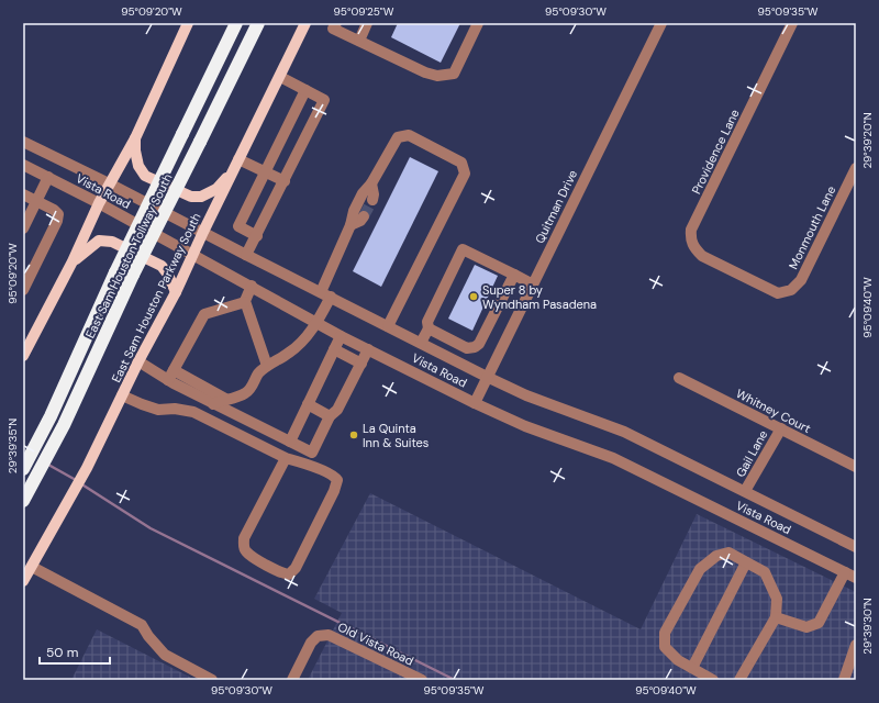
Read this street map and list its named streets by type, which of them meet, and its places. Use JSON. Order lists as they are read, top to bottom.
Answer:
{
  "streets": {
    "highway": ["East Sam Houston Tollway South"],
    "main road": ["East Sam Houston Parkway South"],
    "street": [
      "Providence Lane",
      "Vista Road",
      "Quitman Drive",
      "Monmouth Lane",
      "Whitney Court",
      "Gail Lane",
      "Old Vista Road"
    ]
  },
  "crossings": [
    ["Providence Lane", "Monmouth Lane"],
    ["Vista Road", "Quitman Drive"],
    ["Vista Road", "East Sam Houston Parkway South"],
    ["Vista Road", "Gail Lane"],
    ["Whitney Court", "Gail Lane"]
  ],
  "places": ["Super 8 by Wyndham Pasadena", "La Quinta Inn & Suites"],
  "scale_bar": "50 m",
  "coordinates": [
    "95°09'20\"W",
    "95°09'25\"W",
    "95°09'30\"W",
    "95°09'35\"W",
    "29°39'20\"N",
    "95°09'40\"W",
    "29°39'35\"N",
    "29°39'30\"N"
  ]
}
